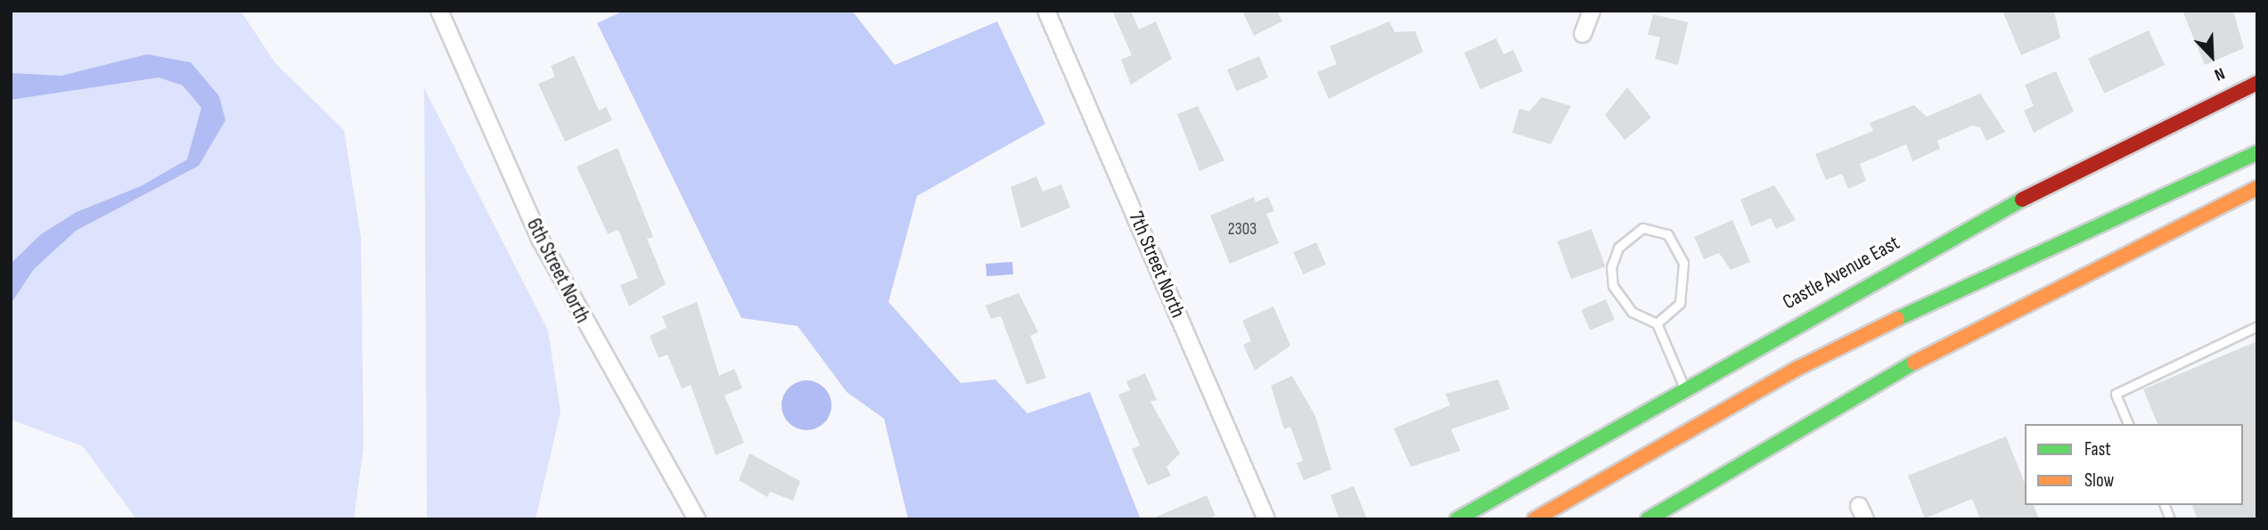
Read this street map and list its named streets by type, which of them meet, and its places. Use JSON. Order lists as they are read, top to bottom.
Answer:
{
  "streets": {
    "main road": ["Castle Avenue East"],
    "street": ["7th Street North", "6th Street North"]
  },
  "house_numbers": ["2303"],
  "legend": ["Fast", "Slow"],
  "north": "bottom right"
}
